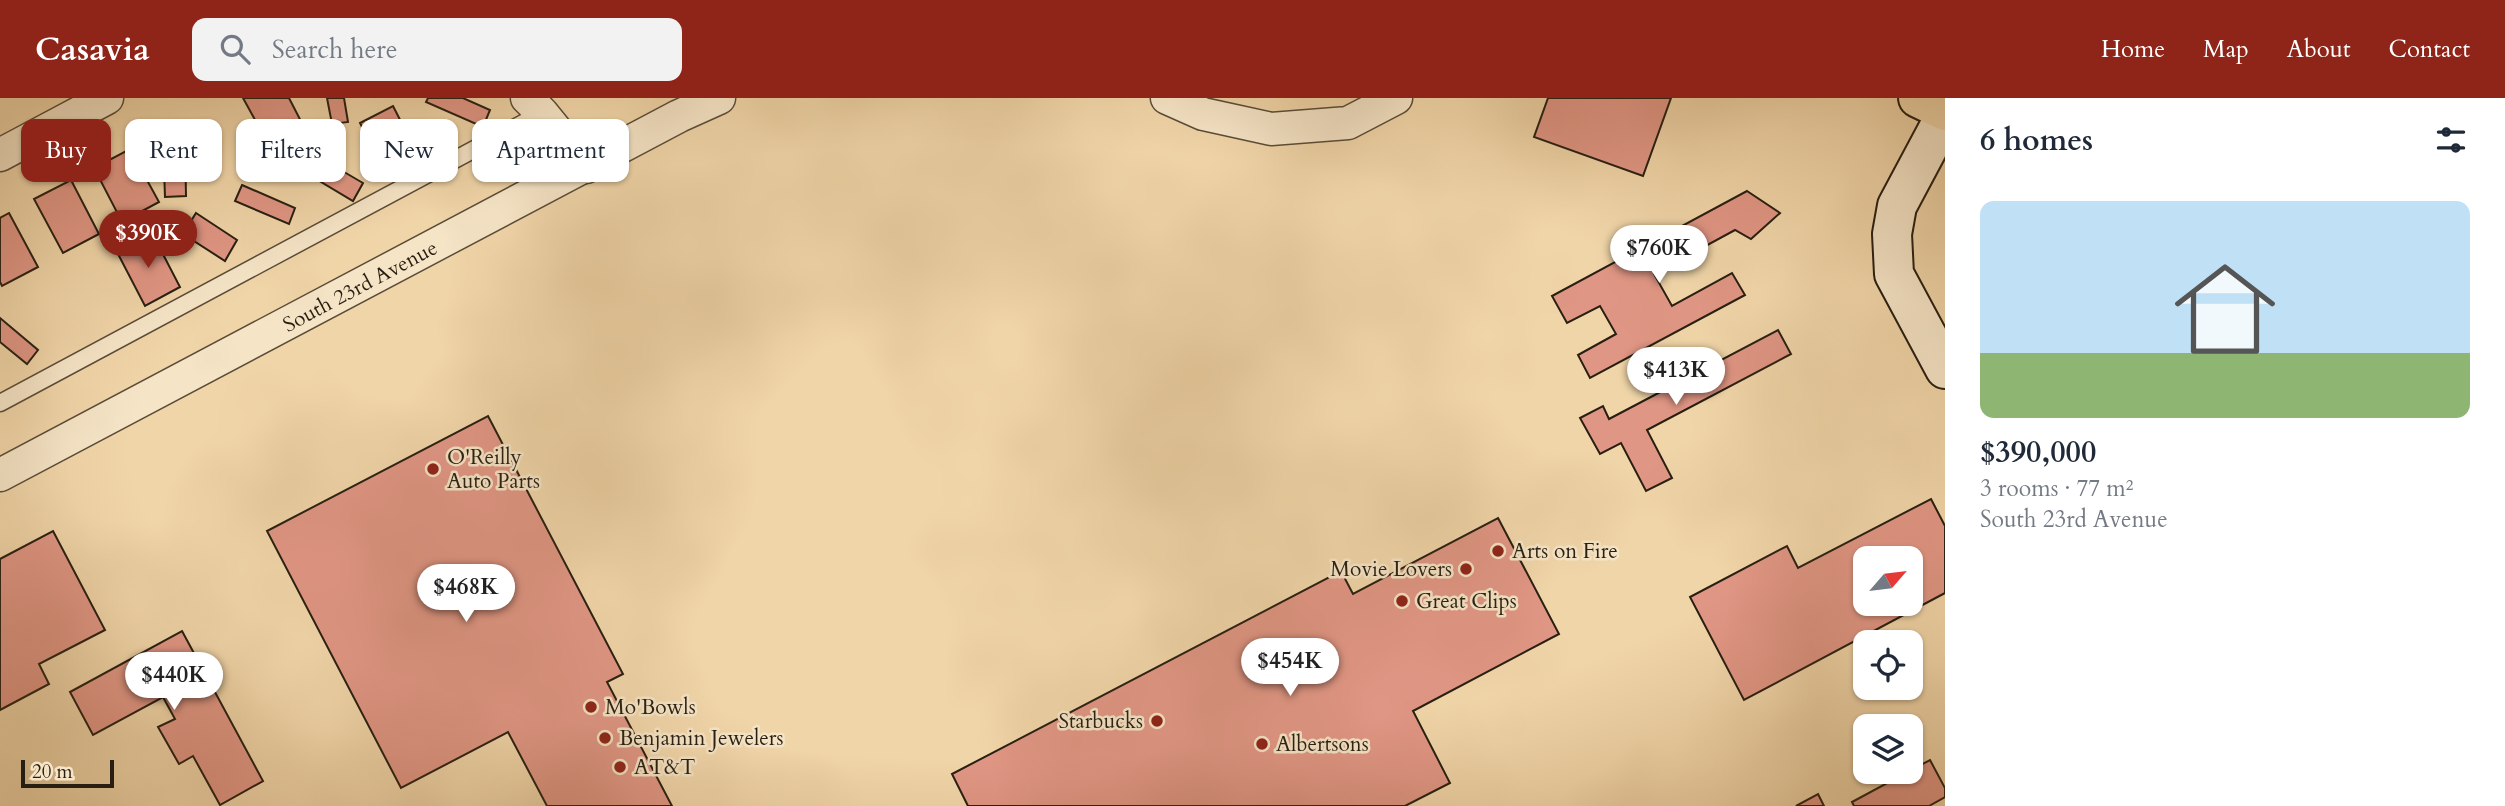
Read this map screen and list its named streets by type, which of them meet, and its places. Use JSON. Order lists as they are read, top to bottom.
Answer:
{
  "streets": {
    "street": ["South 23rd Avenue"]
  },
  "places": [
    "O'Reilly Auto Parts",
    "Arts on Fire",
    "Movie Lovers",
    "Great Clips",
    "Mo'Bowls",
    "Starbucks",
    "Benjamin Jewelers",
    "Albertsons",
    "AT&T"
  ],
  "scale_bar": "20 m",
  "north": "top right",
  "page": {
    "header": "Casavia",
    "search": "Search here",
    "nav": [
      "Home",
      "Map",
      "About",
      "Contact"
    ],
    "heading": "6 homes",
    "chip": [
      "Buy",
      "Rent",
      "Filters",
      "New",
      "Apartment"
    ],
    "list": [
      {
        "name": "$390,000",
        "note": "3 rooms · 77 m² · South 23rd Avenue"
      }
    ],
    "price": [
      "$390K",
      "$760K",
      "$413K",
      "$468K",
      "$454K",
      "$440K"
    ],
    "scale": "20 m"
  }
}
